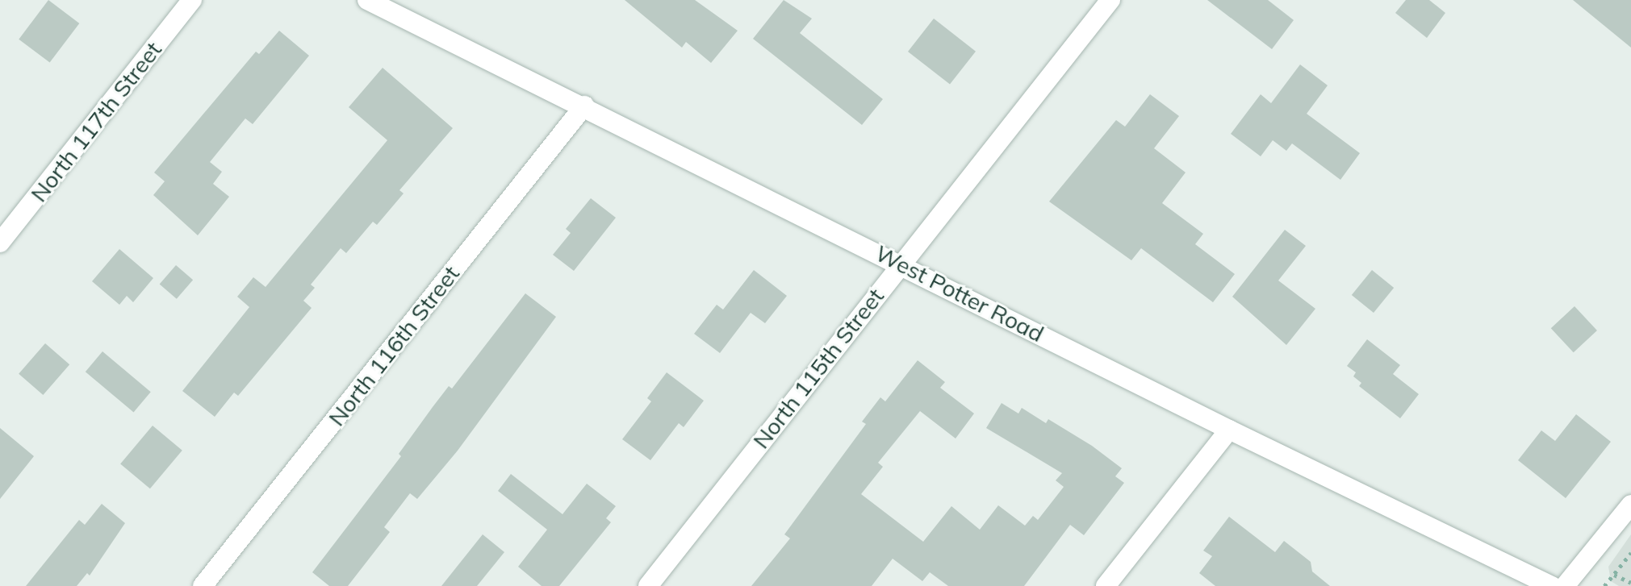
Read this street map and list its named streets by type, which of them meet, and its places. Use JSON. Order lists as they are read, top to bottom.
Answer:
{
  "streets": {
    "street": [
      "North 117th Street",
      "West Potter Road",
      "North 116th Street",
      "North 115th Street"
    ]
  },
  "crossings": [
    ["West Potter Road", "North 116th Street"],
    ["West Potter Road", "North 115th Street"]
  ]
}
